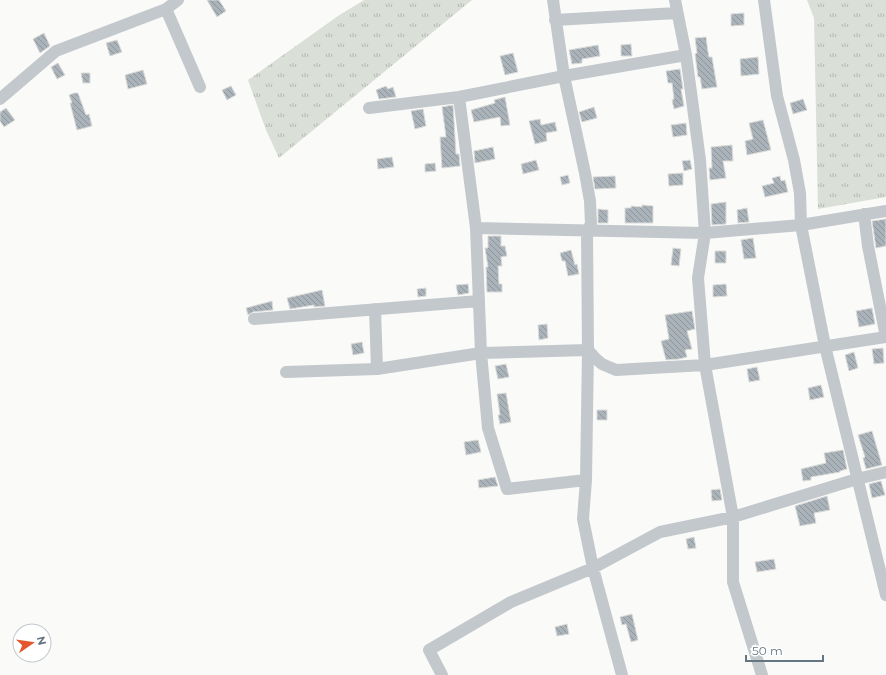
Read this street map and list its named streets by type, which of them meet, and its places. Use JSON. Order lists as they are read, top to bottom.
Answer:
{
  "scale_bar": "50 m",
  "north": "right"
}
